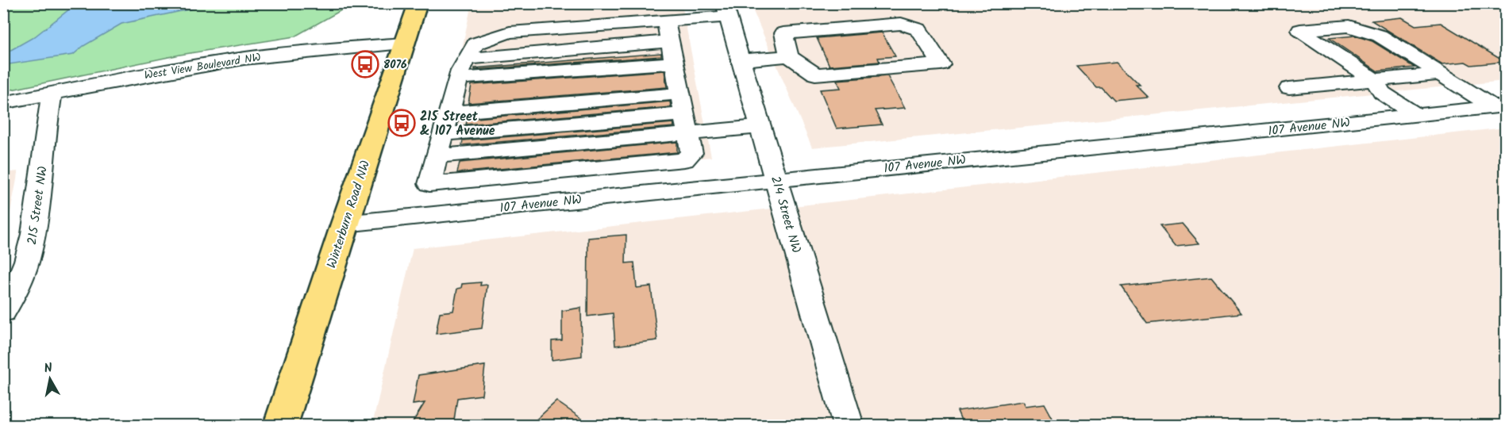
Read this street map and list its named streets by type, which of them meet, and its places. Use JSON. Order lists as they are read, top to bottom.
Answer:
{
  "streets": {
    "main road": ["Winterburn Road NW"],
    "street": [
      "West View Boulevard NW",
      "107 Avenue NW",
      "215 Street NW",
      "214 Street NW"
    ]
  },
  "crossings": [
    ["West View Boulevard NW", "215 Street NW"],
    ["West View Boulevard NW", "Winterburn Road NW"],
    ["107 Avenue NW", "Winterburn Road NW"],
    ["107 Avenue NW", "214 Street NW"]
  ],
  "places": {
    "bus stop": ["8076", "215 Street & 107 Avenue"]
  },
  "north": "top"
}
